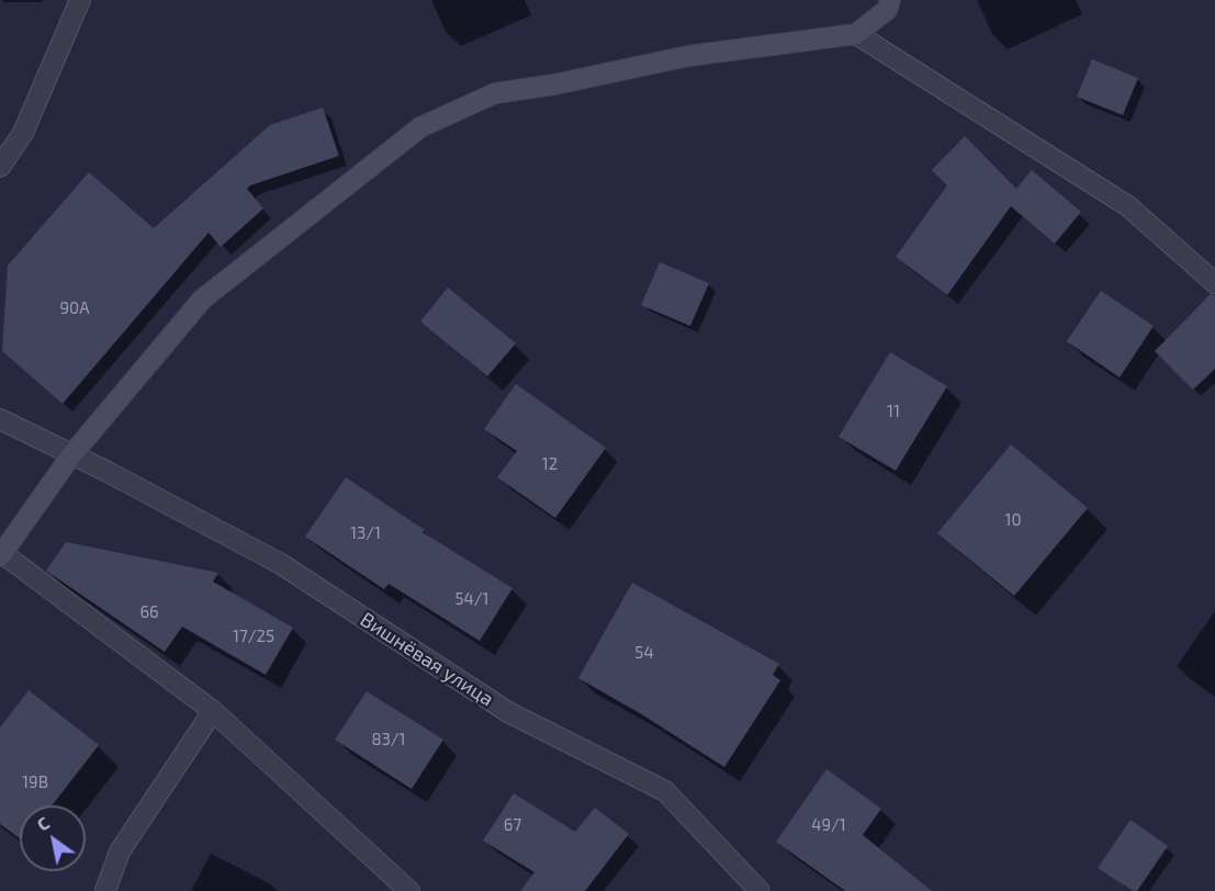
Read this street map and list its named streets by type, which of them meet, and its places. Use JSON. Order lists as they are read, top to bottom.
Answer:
{
  "streets": {
    "street": ["Вишнёвая улица"]
  },
  "house_numbers": [
    "90А",
    "11",
    "12",
    "10",
    "13/1",
    "54/1",
    "66",
    "17/25",
    "54",
    "83/1",
    "19В",
    "67",
    "49/1"
  ],
  "north": "top left"
}
